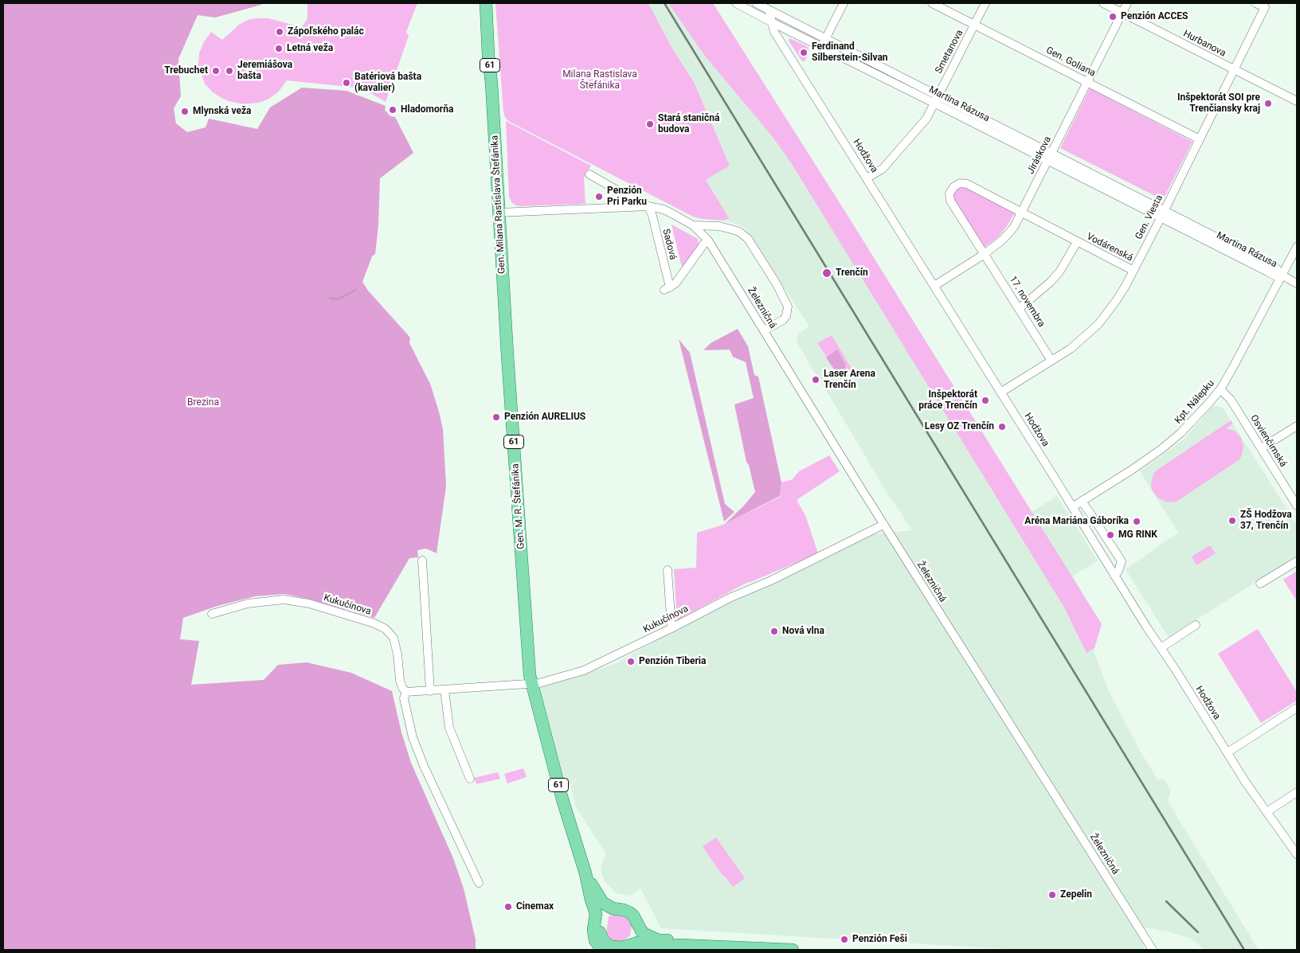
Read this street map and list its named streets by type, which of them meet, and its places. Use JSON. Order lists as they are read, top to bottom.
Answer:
{
  "streets": {
    "main road": ["61", "Gen. Milana Rastislava Štefánika", "Gen. M. R. Štefánika"],
    "street": [
      "Hurbanova",
      "Smetanova",
      "Gen. Goliana",
      "Martina Rázusa",
      "Jiráskova",
      "Hodžova",
      "Gen. Viesta",
      "Sadová",
      "Vodárenská",
      "17. novembra",
      "Železničná",
      "Kpt. Nálepku",
      "Osvienčimská",
      "Kukučínova"
    ]
  },
  "crossings": [
    ["Hurbanova", "Jiráskova"],
    ["Hurbanova", "Gen. Viesta"],
    ["Smetanova", "Gen. Goliana"],
    ["Smetanova", "Martina Rázusa"],
    ["Smetanova", "Hodžova"],
    ["Gen. Goliana", "Jiráskova"],
    ["Gen. Goliana", "Gen. Viesta"],
    ["61", "Gen. M. R. Štefánika"],
    ["61", "Kukučínova"],
    ["Martina Rázusa", "Jiráskova"],
    ["Martina Rázusa", "Hodžova"],
    ["Martina Rázusa", "Gen. Viesta"],
    ["Martina Rázusa", "Kpt. Nálepku"],
    ["Jiráskova", "Hodžova"],
    ["Jiráskova", "Vodárenská"],
    ["Jiráskova", "17. novembra"],
    ["Hodžova", "Gen. Viesta"],
    ["Hodžova", "Kpt. Nálepku"],
    ["Gen. Milana Rastislava Štefánika", "Gen. M. R. Štefánika"],
    ["Gen. Viesta", "Vodárenská"],
    ["Gen. Viesta", "17. novembra"],
    ["Sadová", "Železničná"],
    ["Vodárenská", "17. novembra"],
    ["Železničná", "Kukučínova"],
    ["Kpt. Nálepku", "Osvienčimská"],
    ["Gen. M. R. Štefánika", "Kukučínova"]
  ],
  "parks": ["Milana Rastislava Štefánika", "Brezina"],
  "places": [
    "Penzión ACCES",
    "Zápoľského palác",
    "Letná veža",
    "Ferdinand Silberstein-Silvan",
    "Trebuchet",
    "Jeremiášova bašta",
    "Batériová bašta (kavalier)",
    "Inšpektorát SOI pre Trenčiansky kraj",
    "Hladomorňa",
    "Mlynská veža",
    "Stará staničná budova",
    "Penzión Pri Parku",
    "Trenčín",
    "Laser Arena Trenčín",
    "Inšpektorát práce Trenčín",
    "Penzión AURELIUS",
    "Lesy OZ Trenčín",
    "ZŠ Hodžova 37, Trenčín",
    "Aréna Mariána Gáboríka",
    "MG RINK",
    "Nová vlna",
    "Penzión Tiberia",
    "Zepelin",
    "Cinemax",
    "Penzión Feši"
  ]
}
